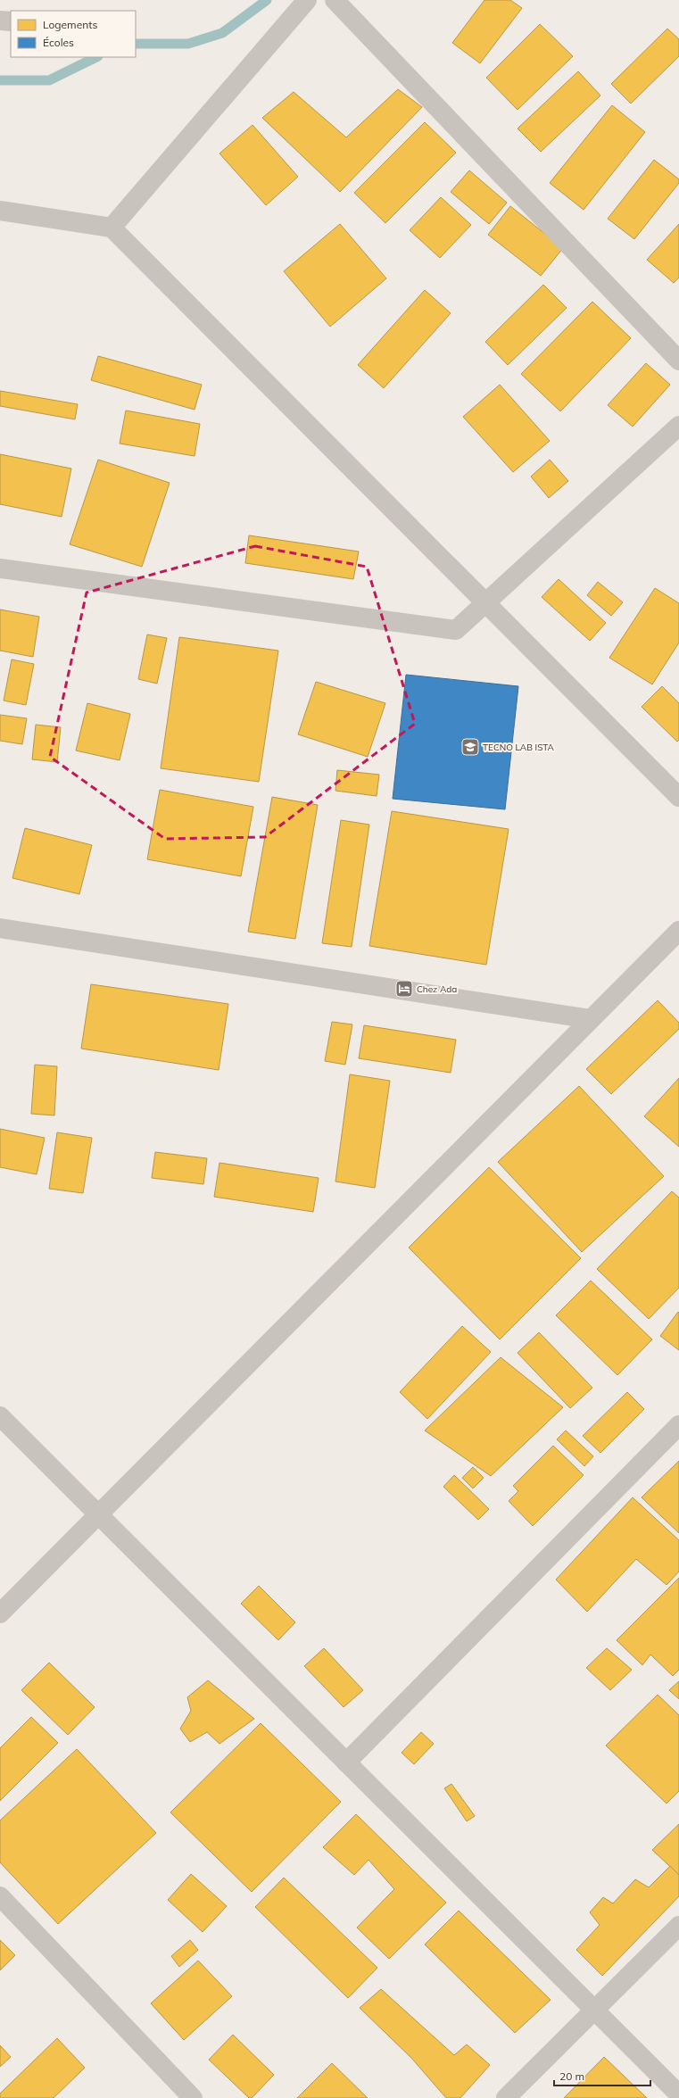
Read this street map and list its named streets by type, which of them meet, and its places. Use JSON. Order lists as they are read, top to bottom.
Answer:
{
  "places": {
    "school or university": ["TECNO LAB ISTA"],
    "hotel": ["Chez Ada"]
  },
  "legend": ["Logements", "Écoles"],
  "scale_bar": "20 m"
}
